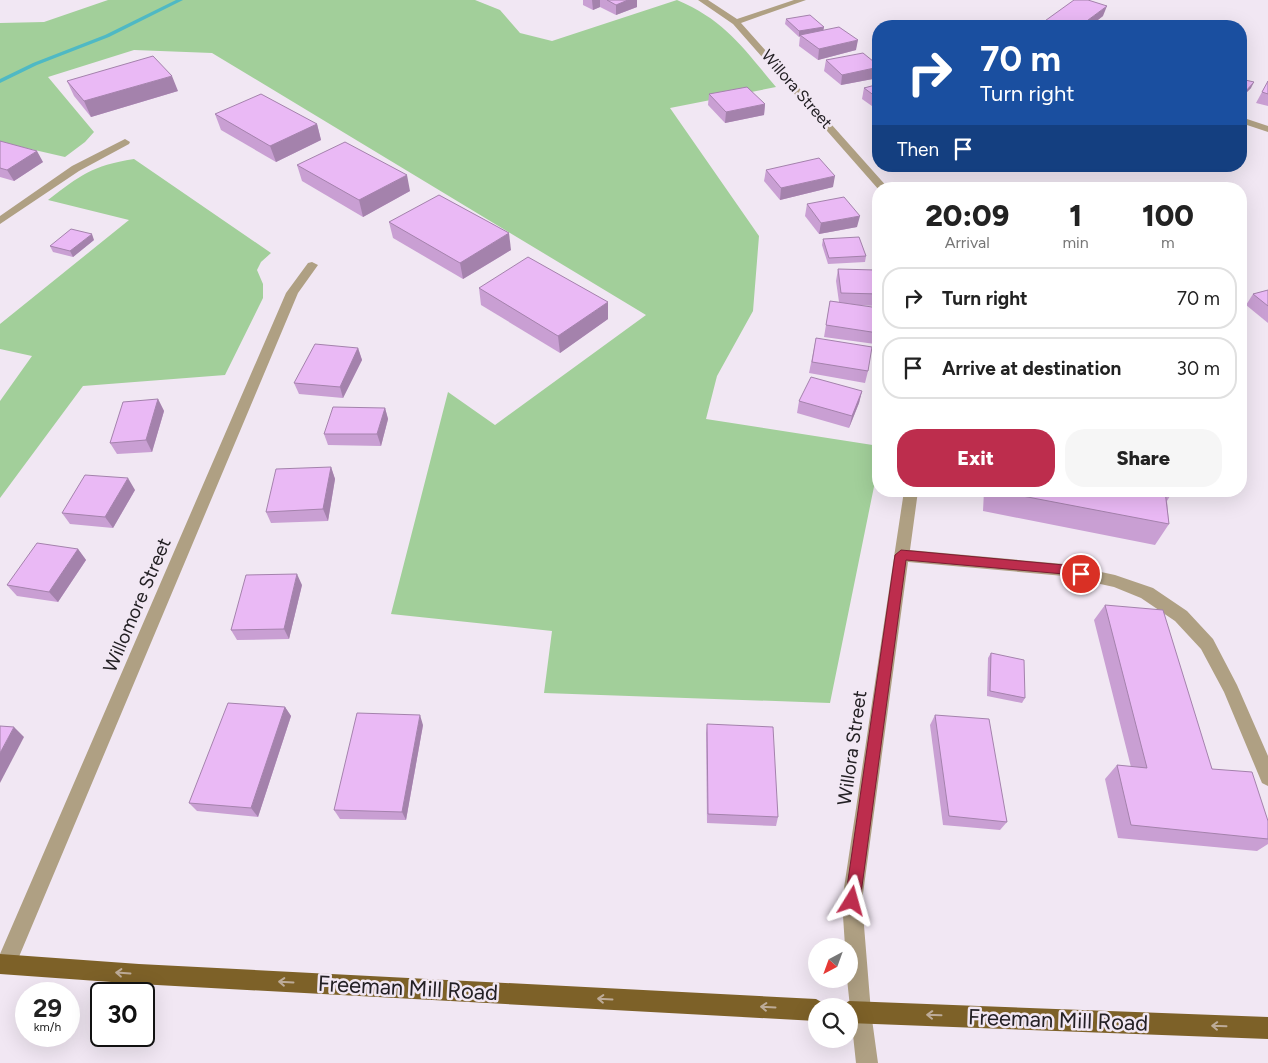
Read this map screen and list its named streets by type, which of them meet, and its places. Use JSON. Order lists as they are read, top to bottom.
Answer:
{
  "streets": {
    "main road": ["Freeman Mill Road"],
    "street": ["Willora Street", "Willomore Street"]
  },
  "crossings": [
    ["Willomore Street", "Freeman Mill Road"]
  ],
  "one_way": ["Freeman Mill Road"],
  "north": "bottom left",
  "page": {
    "turn": ["70 m", "Turn right"],
    "then": "Then",
    "eta": [
      "20:09",
      "Arrival",
      "1",
      "min",
      "100",
      "m"
    ],
    "list": [
      {
        "name": "Turn right",
        "value": "70 m"
      },
      {
        "name": "Arrive at destination",
        "value": "30 m"
      }
    ],
    "buttons": ["Exit", "Share"],
    "speed": "29 km/h",
    "limit": "30"
  }
}
